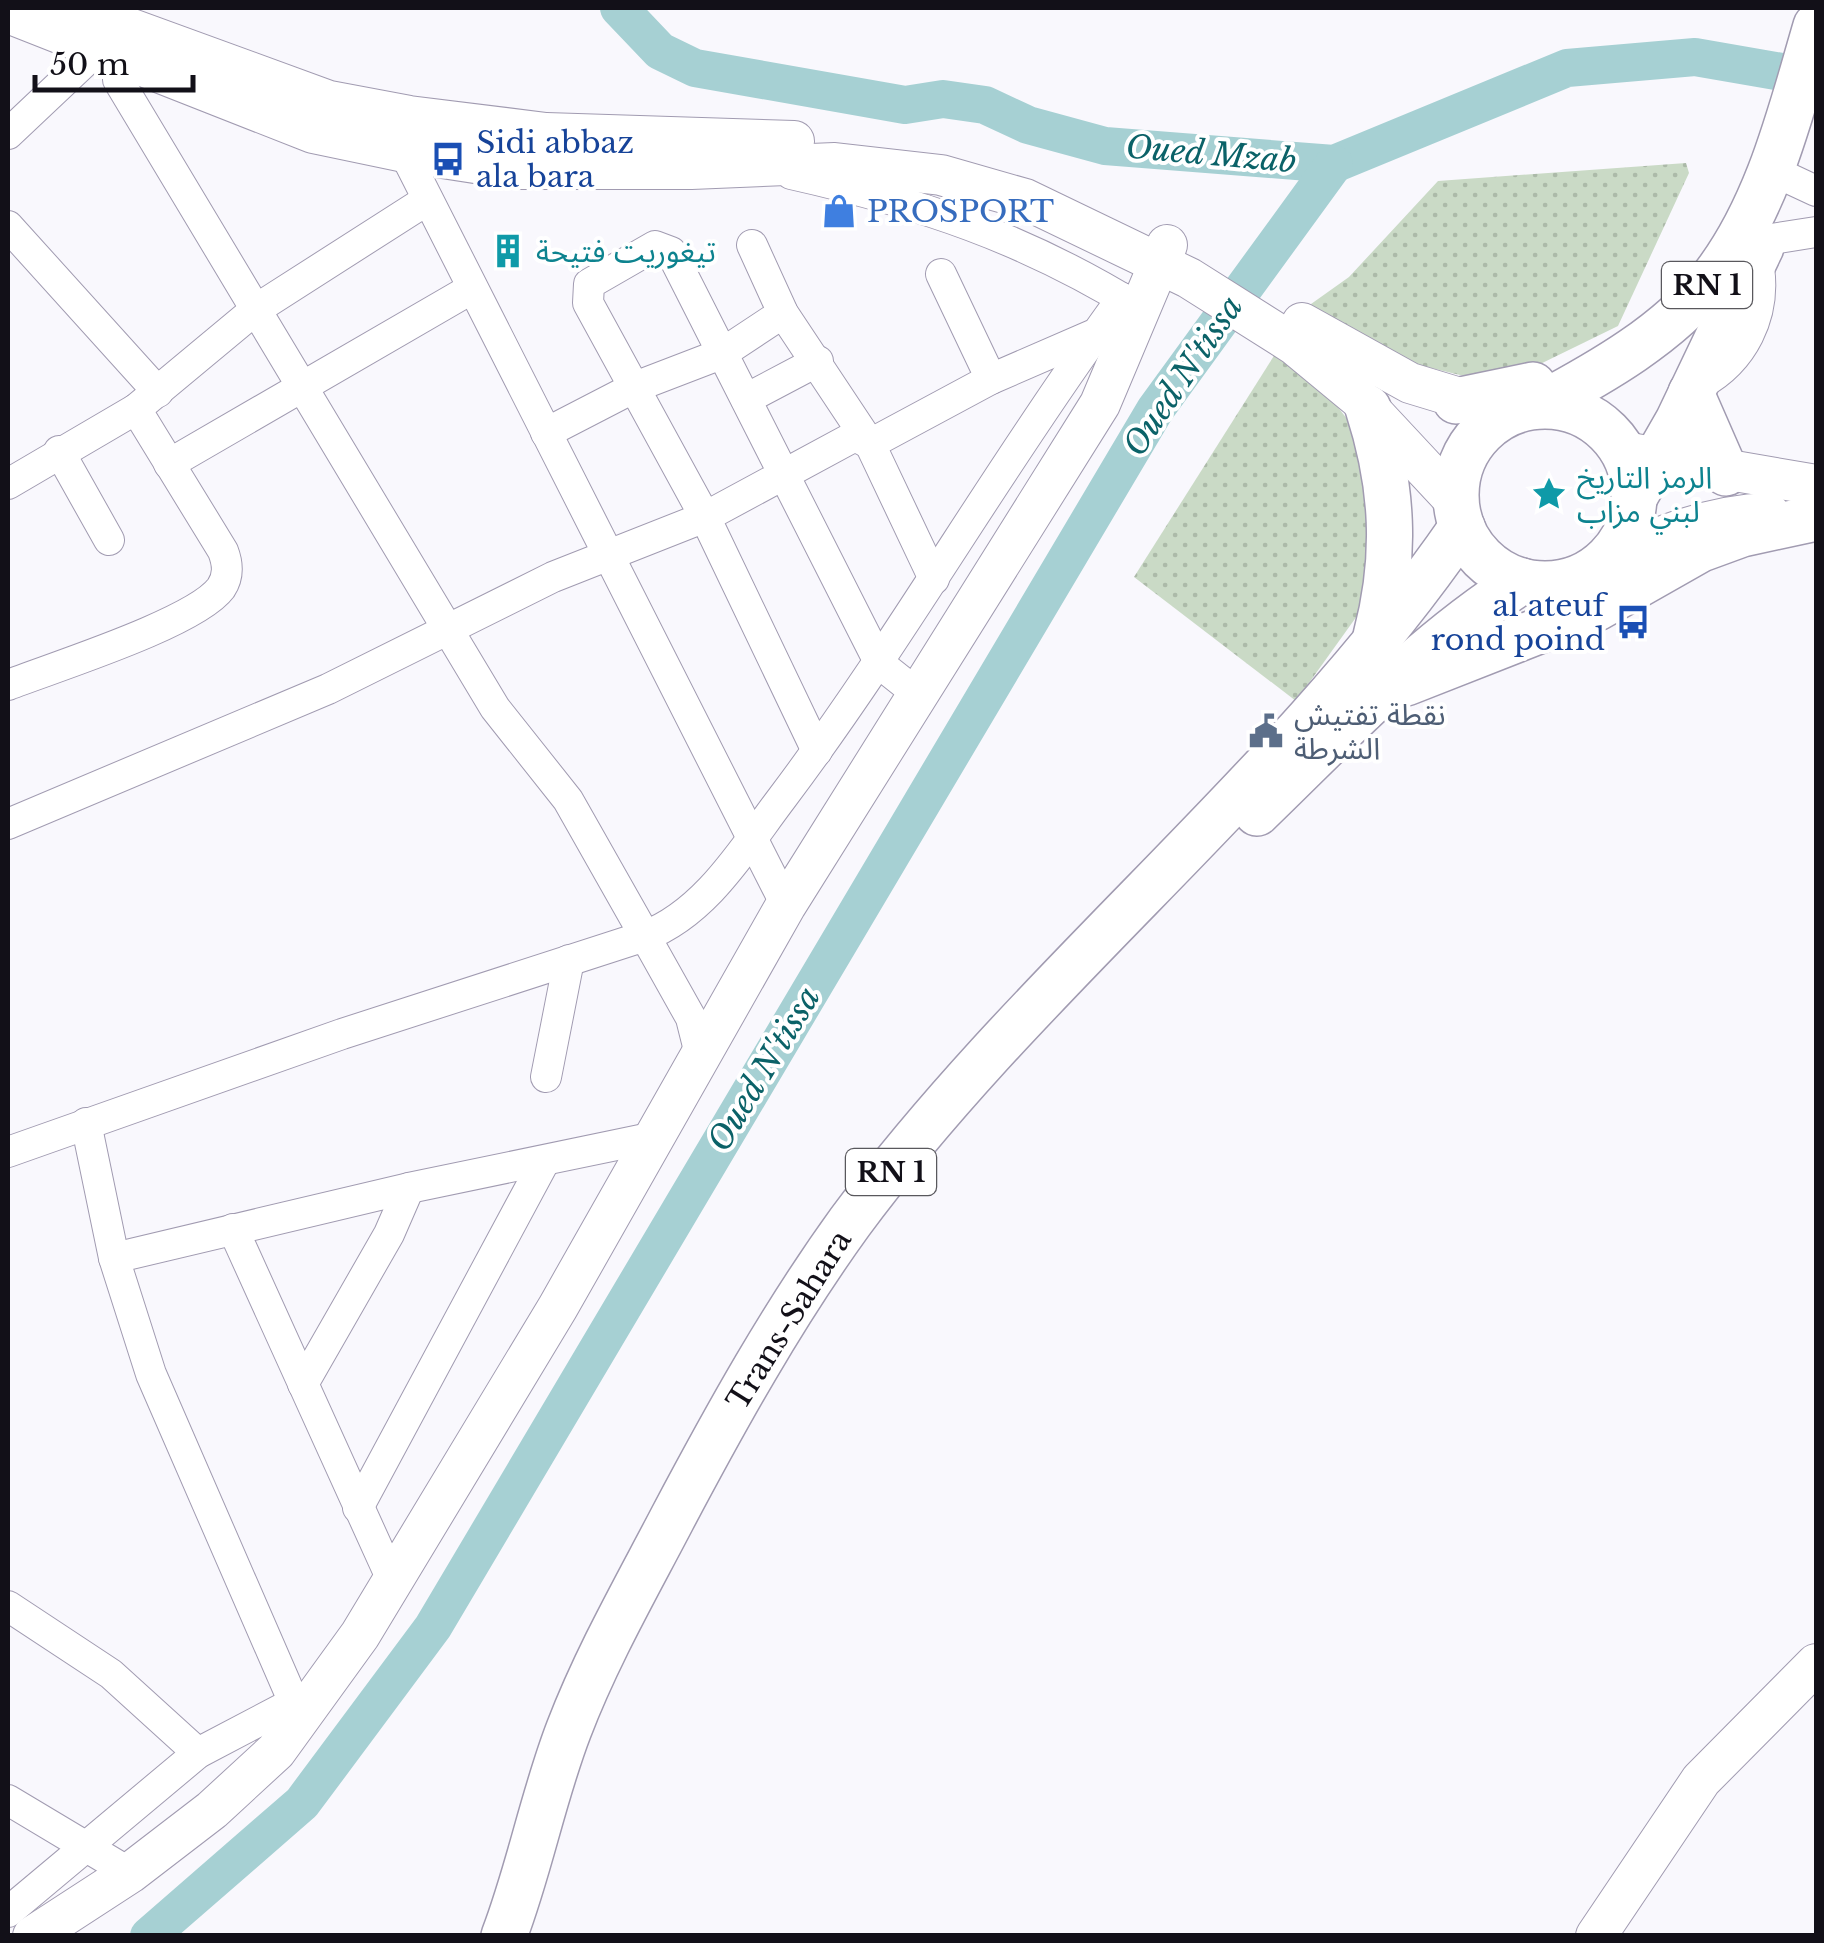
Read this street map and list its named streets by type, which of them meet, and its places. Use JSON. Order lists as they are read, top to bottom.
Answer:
{
  "streets": {
    "highway": ["RN 1", "Trans-Sahara"]
  },
  "crossings": [
    ["RN 1", "Trans-Sahara"]
  ],
  "water": ["Oued Mzab", "Oued N'tissa"],
  "places": {
    "bus stop": ["Sidi abbaz ala bara", "al ateuf rond poind"],
    "shop": ["PROSPORT"],
    "building": ["تيغوريت فتيحة"],
    "place": ["الرمز التاريخ لبني مزاب"],
    "public building": ["نقطة تفتيش الشرطة"]
  },
  "scale_bar": "50 m"
}
